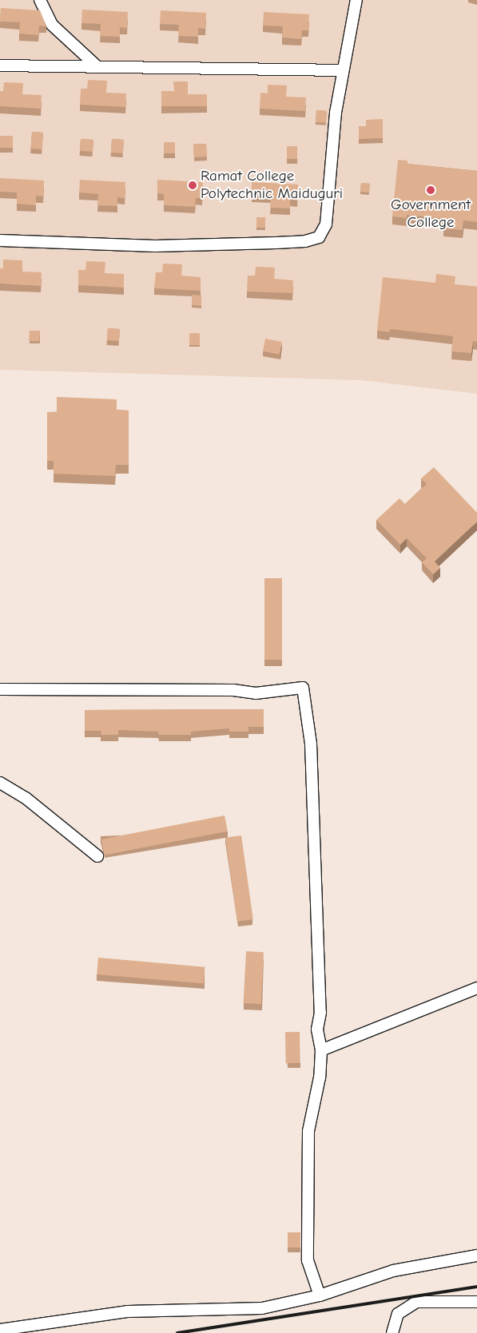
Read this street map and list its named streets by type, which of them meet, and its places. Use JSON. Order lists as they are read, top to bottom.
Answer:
{
  "places": ["Ramat College Polytechnic Maiduguri", "Government College"]
}
